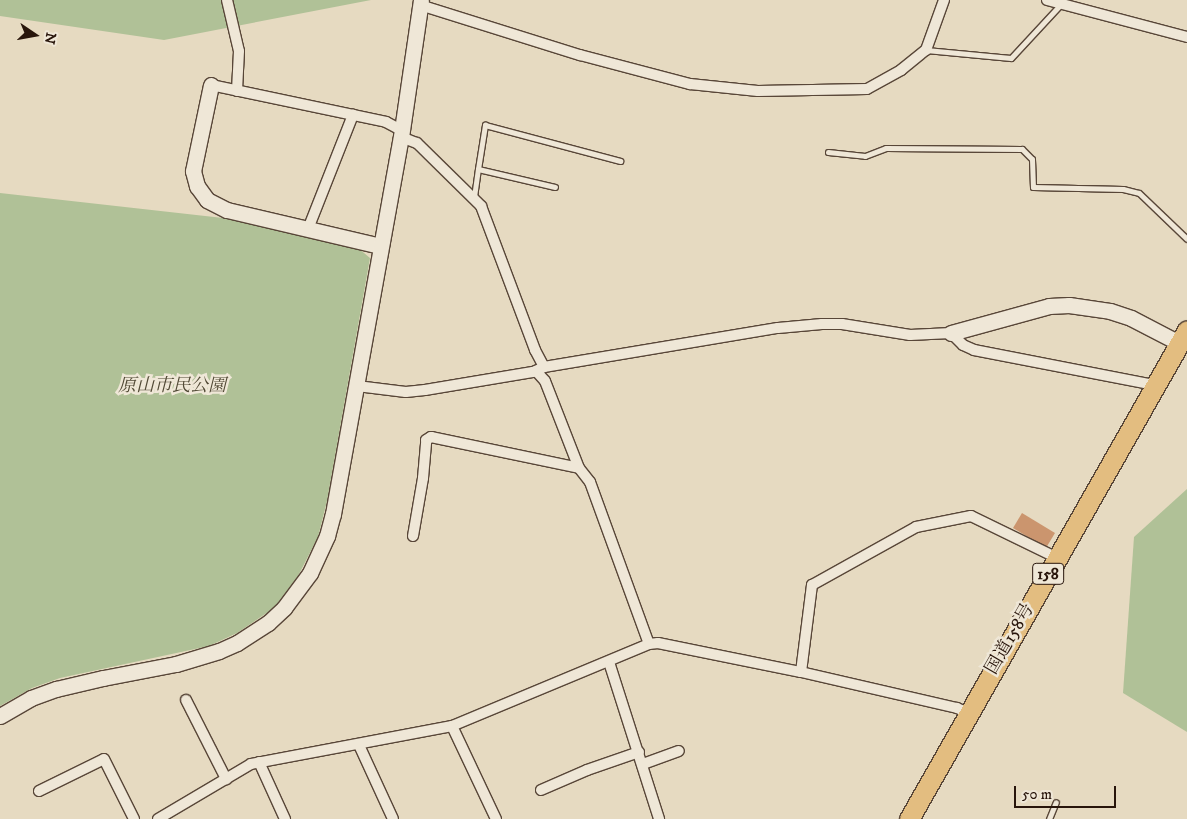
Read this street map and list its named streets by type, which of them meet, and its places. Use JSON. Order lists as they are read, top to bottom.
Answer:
{
  "streets": {
    "highway": ["158", "国道158号"]
  },
  "parks": ["原山市民公園"],
  "scale_bar": "50 m",
  "north": "right"
}
